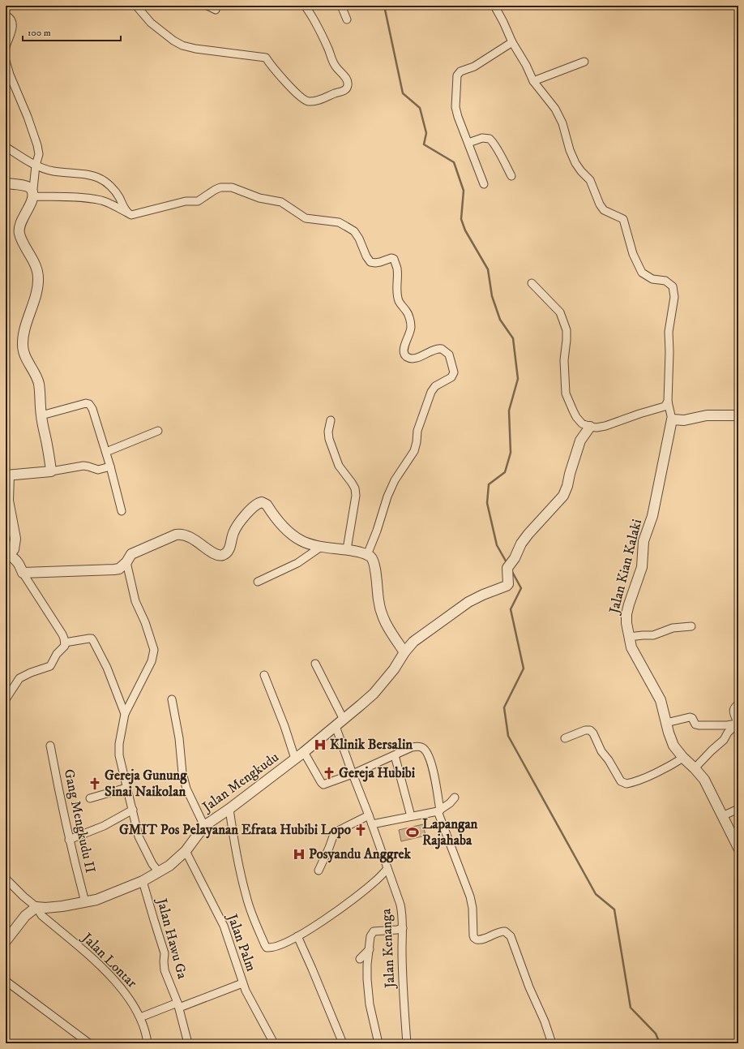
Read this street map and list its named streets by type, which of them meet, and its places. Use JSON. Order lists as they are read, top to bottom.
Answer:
{
  "streets": {
    "street": [
      "Jalan Kian Kalaki",
      "Jalan Mengkudu",
      "Gang Mengkudu II",
      "Jalan Hawu Ga",
      "Jalan Palm",
      "Jalan Kenanga",
      "Jalan Lontar"
    ]
  },
  "crossings": [
    ["Jalan Mengkudu", "Gang Mengkudu II"],
    ["Jalan Mengkudu", "Jalan Hawu Ga"],
    ["Jalan Mengkudu", "Jalan Palm"],
    ["Jalan Mengkudu", "Jalan Kenanga"],
    ["Jalan Mengkudu", "Jalan Lontar"]
  ],
  "places": {
    "hospital": ["Klinik Bersalin", "Posyandu Anggrek"],
    "church": ["Gereja Hubibi", "Gereja Gunung Sinai Naikolan", "GMIT Pos Pelayanan Efrata Hubibi Lopo"],
    "sports": ["Lapangan Rajahaba"]
  },
  "scale_bar": "100 m"
}
